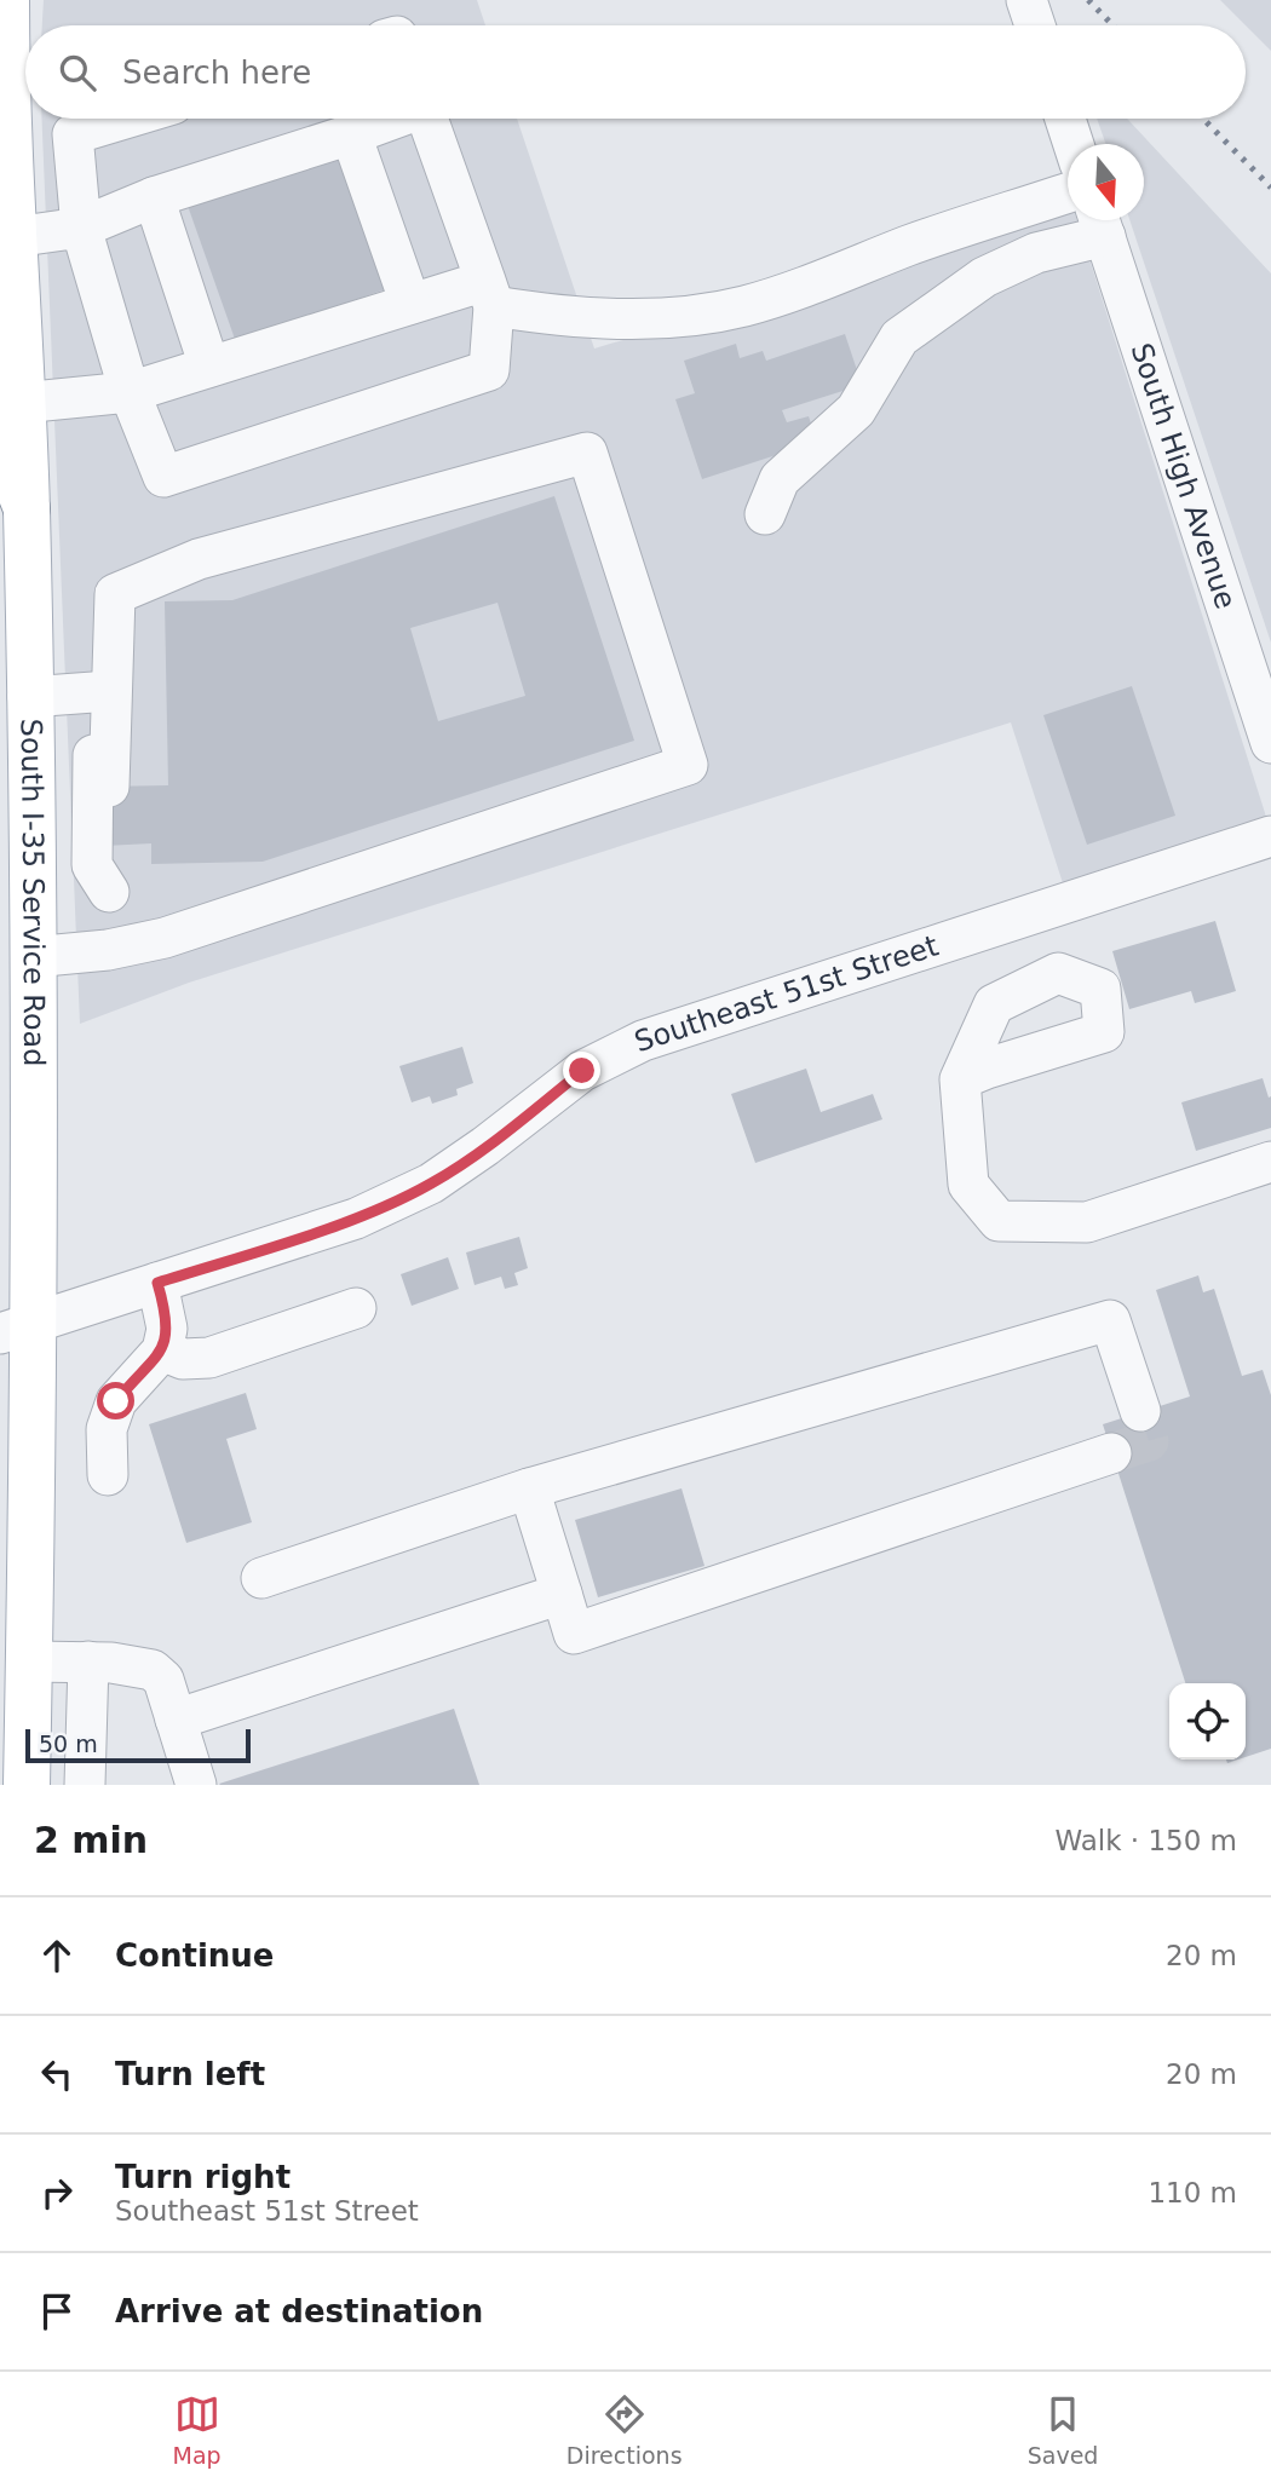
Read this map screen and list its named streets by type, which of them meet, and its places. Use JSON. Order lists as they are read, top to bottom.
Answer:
{
  "streets": {
    "main road": ["South I-35 Service Road"],
    "street": ["South High Avenue", "Southeast 51st Street"]
  },
  "crossings": [
    ["South I-35 Service Road", "Southeast 51st Street"]
  ],
  "scale_bar": "50 m",
  "north": "bottom",
  "page": {
    "search": "Search here",
    "scale": "50 m",
    "heading": ["2 min", "Walk · 150 m"],
    "list": [
      ["Continue", "20 m"],
      ["Turn left", "20 m"],
      ["Turn right", "Southeast 51st Street", "110 m"],
      "Arrive at destination"
    ],
    "nav": ["Map", "Directions", "Saved"]
  }
}
